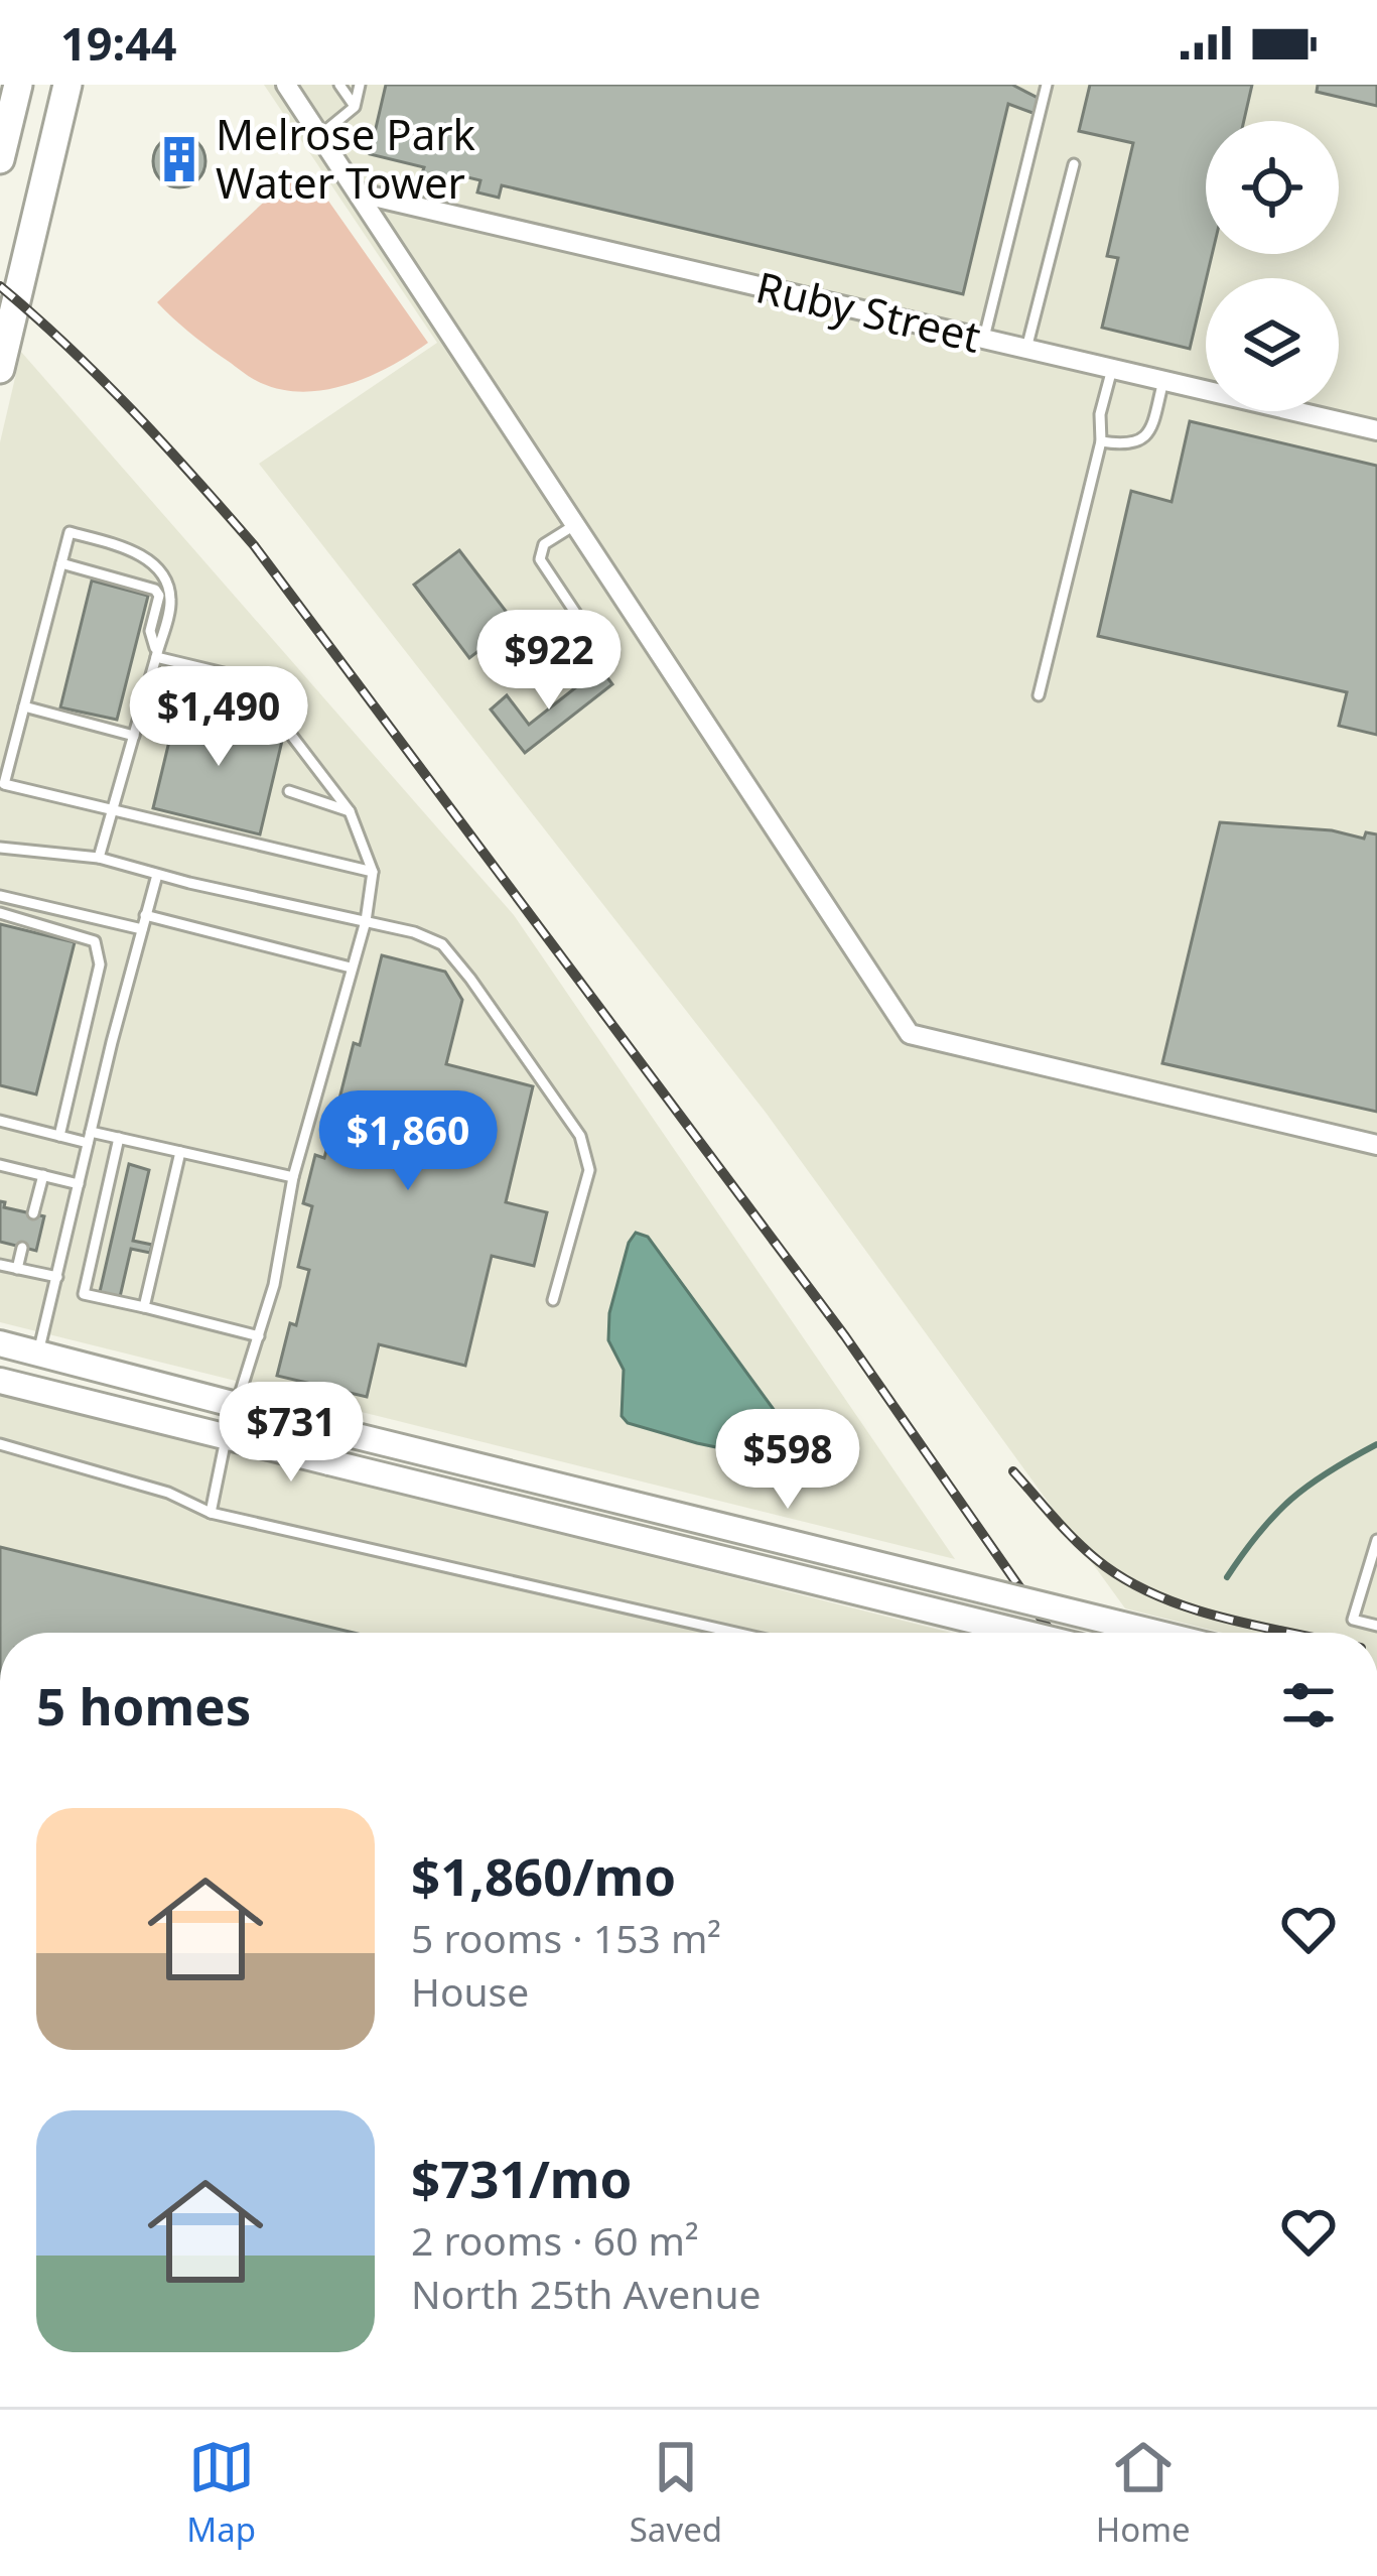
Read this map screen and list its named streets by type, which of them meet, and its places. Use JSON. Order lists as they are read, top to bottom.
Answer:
{
  "streets": {
    "street": ["Ruby Street"]
  },
  "places": {
    "building": ["Melrose Park Water Tower"]
  },
  "page": {
    "status": "19:44",
    "price": [
      "$922",
      "$1,490",
      "$1,860",
      "$731",
      "$598"
    ],
    "heading": "5 homes",
    "list": [
      {
        "name": "$1,860/mo",
        "note": "5 rooms · 153 m² · House"
      },
      {
        "name": "$731/mo",
        "note": "2 rooms · 60 m² · North 25th Avenue"
      }
    ],
    "tabs": ["Map", "Saved", "Home"]
  }
}
